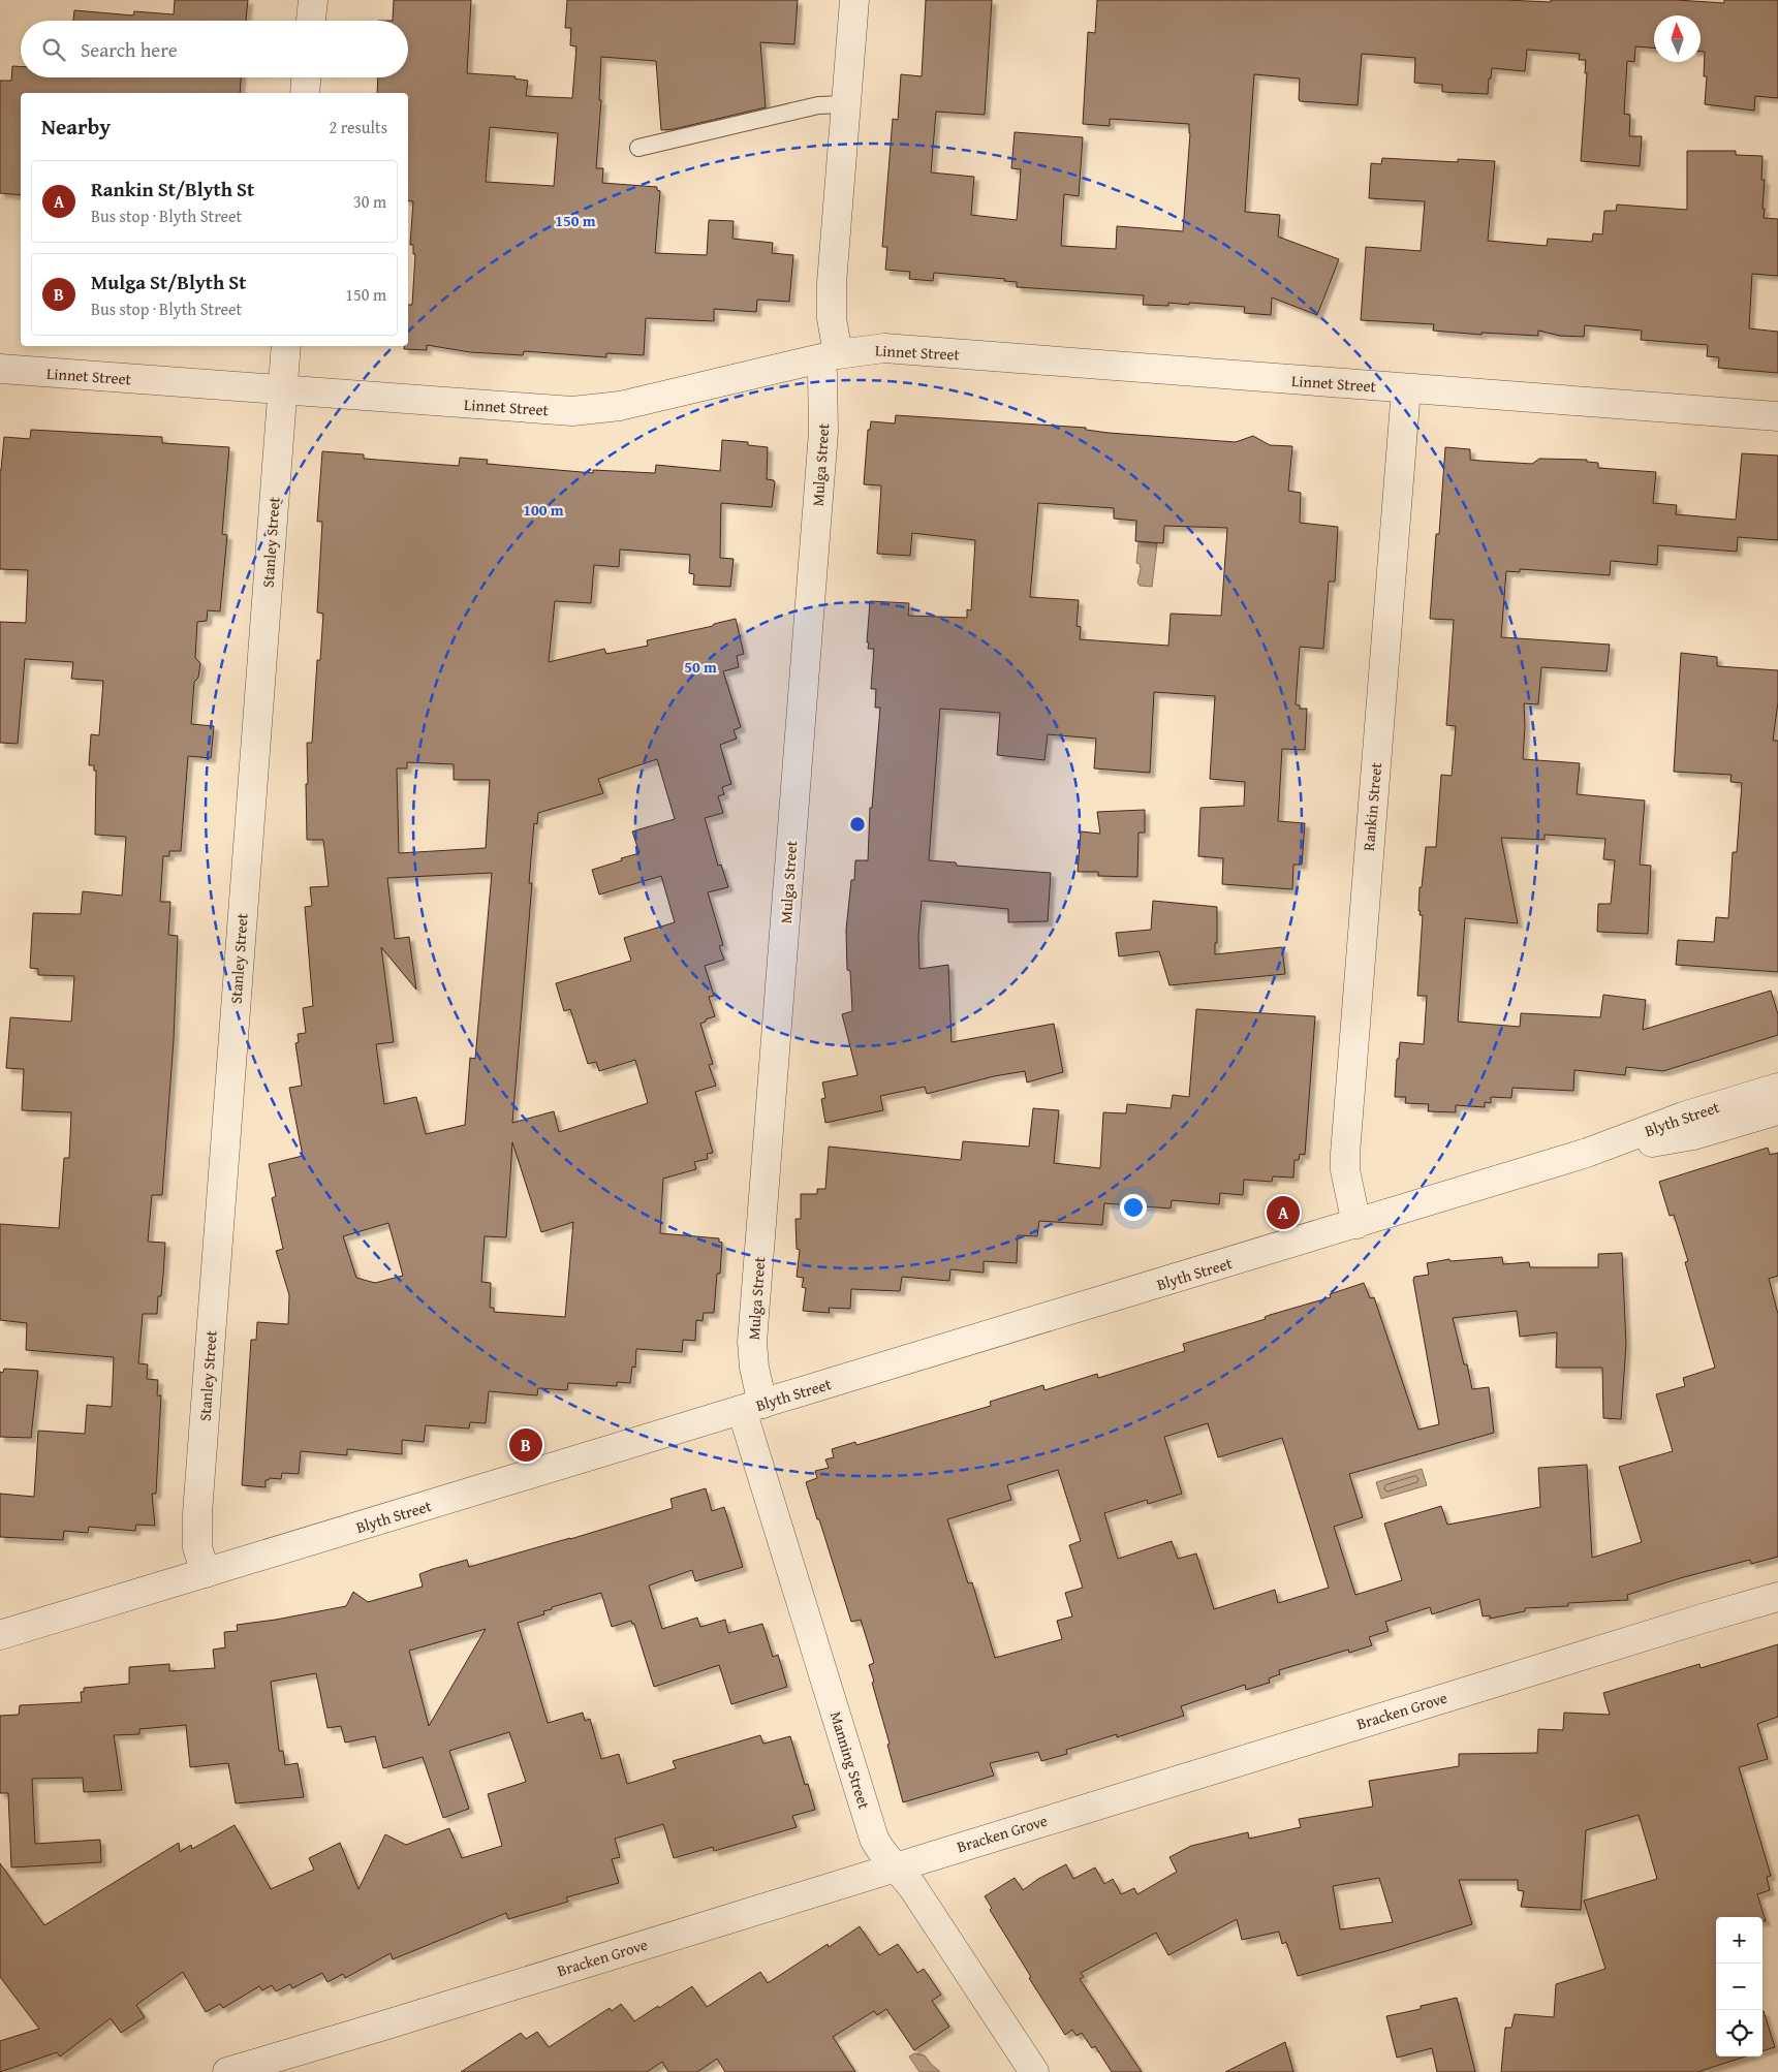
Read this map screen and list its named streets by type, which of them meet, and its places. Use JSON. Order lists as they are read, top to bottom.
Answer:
{
  "streets": {
    "street": [
      "Linnet Street",
      "Mulga Street",
      "Stanley Street",
      "Rankin Street",
      "Blyth Street",
      "Bracken Grove",
      "Manning Street"
    ]
  },
  "crossings": [
    ["Linnet Street", "Mulga Street"],
    ["Linnet Street", "Stanley Street"],
    ["Linnet Street", "Rankin Street"],
    ["Mulga Street", "Blyth Street"],
    ["Mulga Street", "Manning Street"],
    ["Stanley Street", "Blyth Street"],
    ["Rankin Street", "Blyth Street"],
    ["Blyth Street", "Manning Street"],
    ["Bracken Grove", "Manning Street"]
  ],
  "north": "top",
  "page": {
    "search": "Search here",
    "heading": ["Nearby", "2 results"],
    "list": [
      {
        "mark": "A",
        "name": "Rankin St/Blyth St",
        "note": "Bus stop · Blyth Street",
        "value": "30 m"
      },
      {
        "mark": "B",
        "name": "Mulga St/Blyth St",
        "note": "Bus stop · Blyth Street",
        "value": "150 m"
      }
    ],
    "pins": ["A", "B"],
    "map_buttons": ["+", "−"]
  },
  "rings": ["150 m", "100 m", "50 m"]
}
